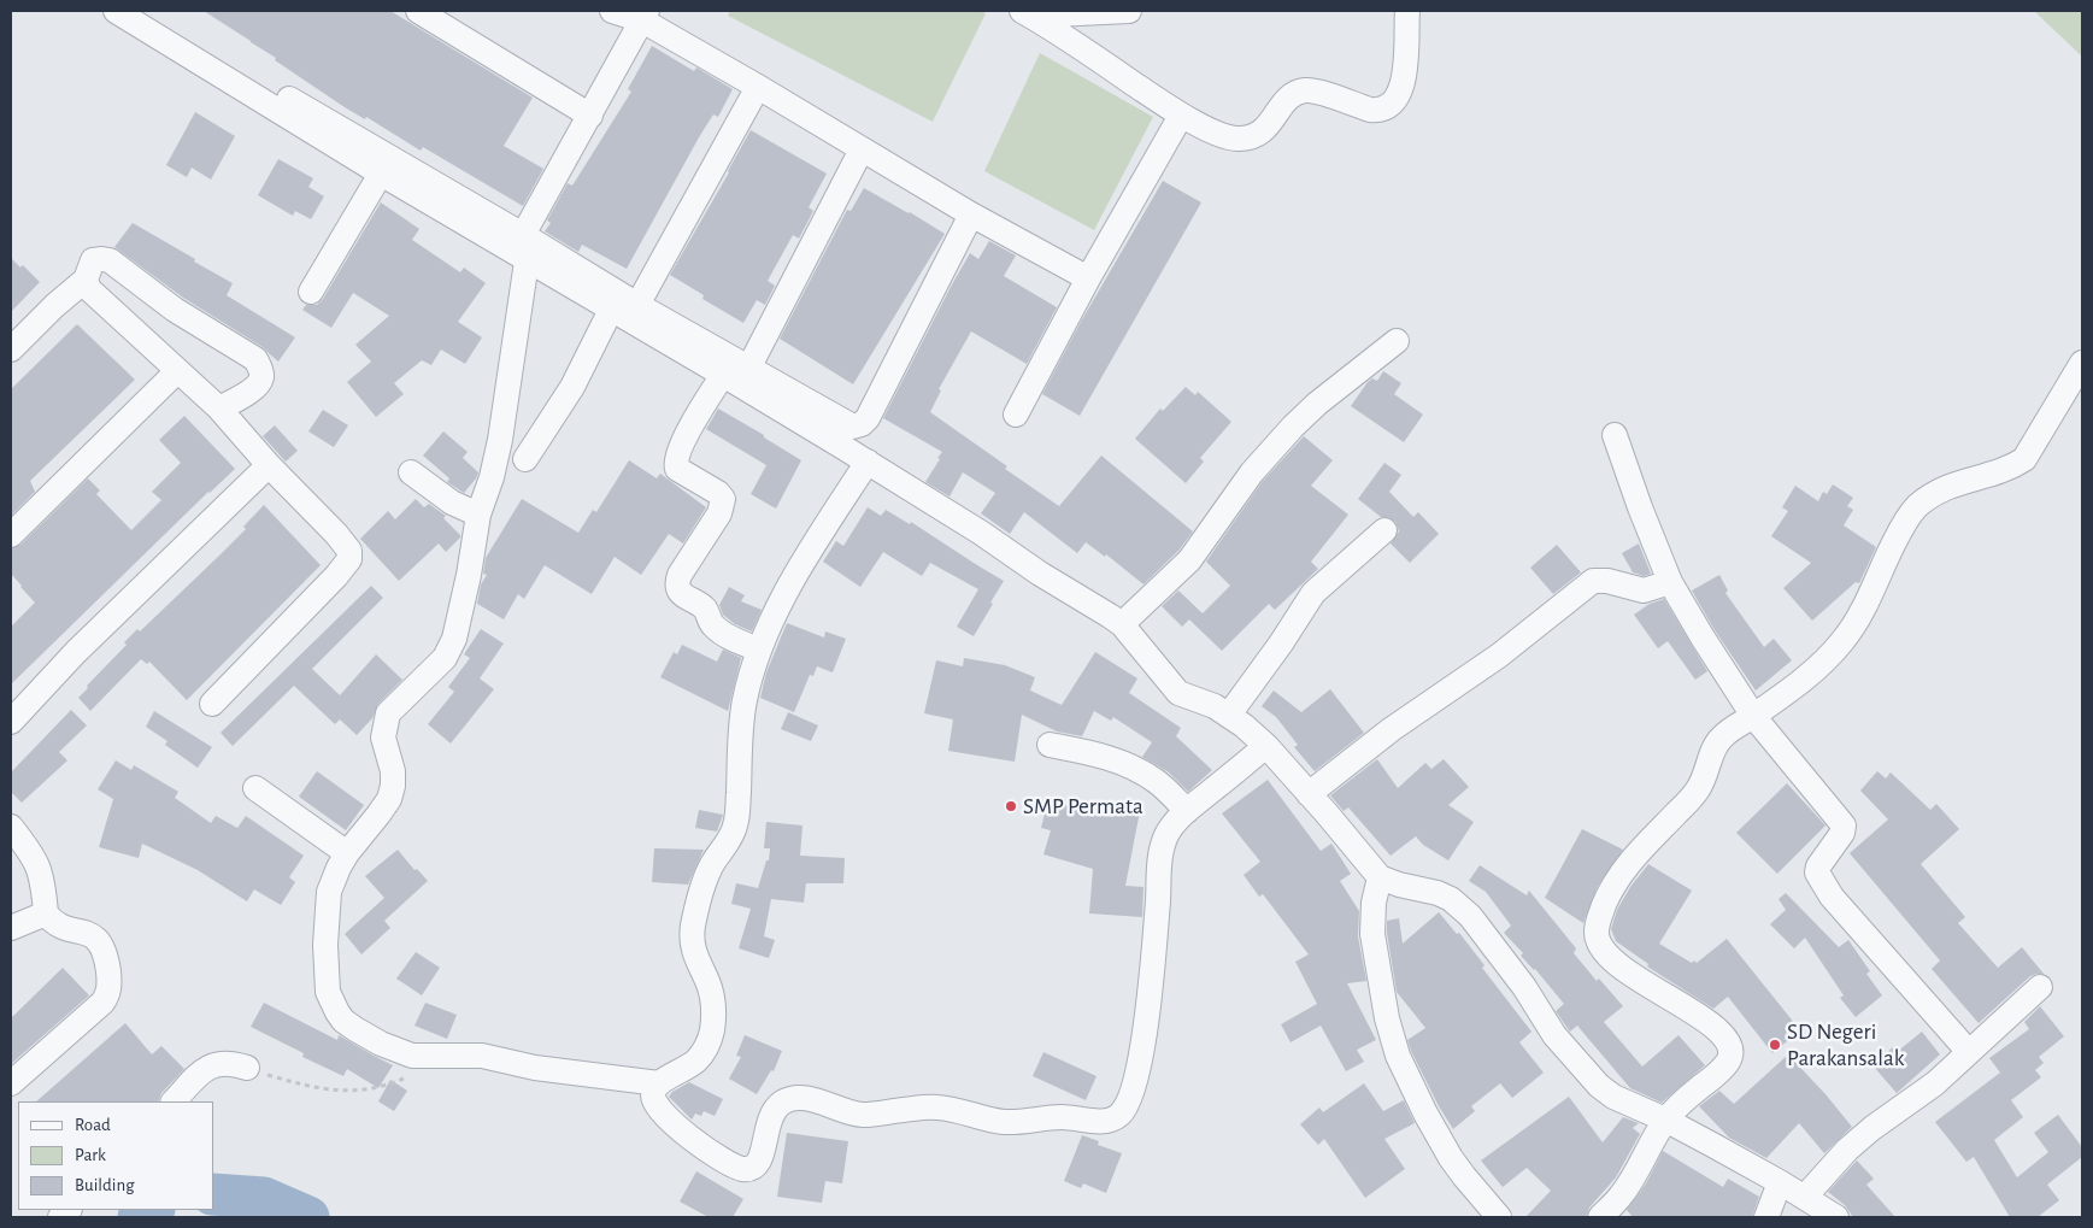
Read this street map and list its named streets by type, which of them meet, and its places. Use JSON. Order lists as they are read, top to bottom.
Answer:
{
  "places": ["SMP Permata", "SD Negeri Parakansalak"],
  "legend": ["Road", "Park", "Building"]
}
